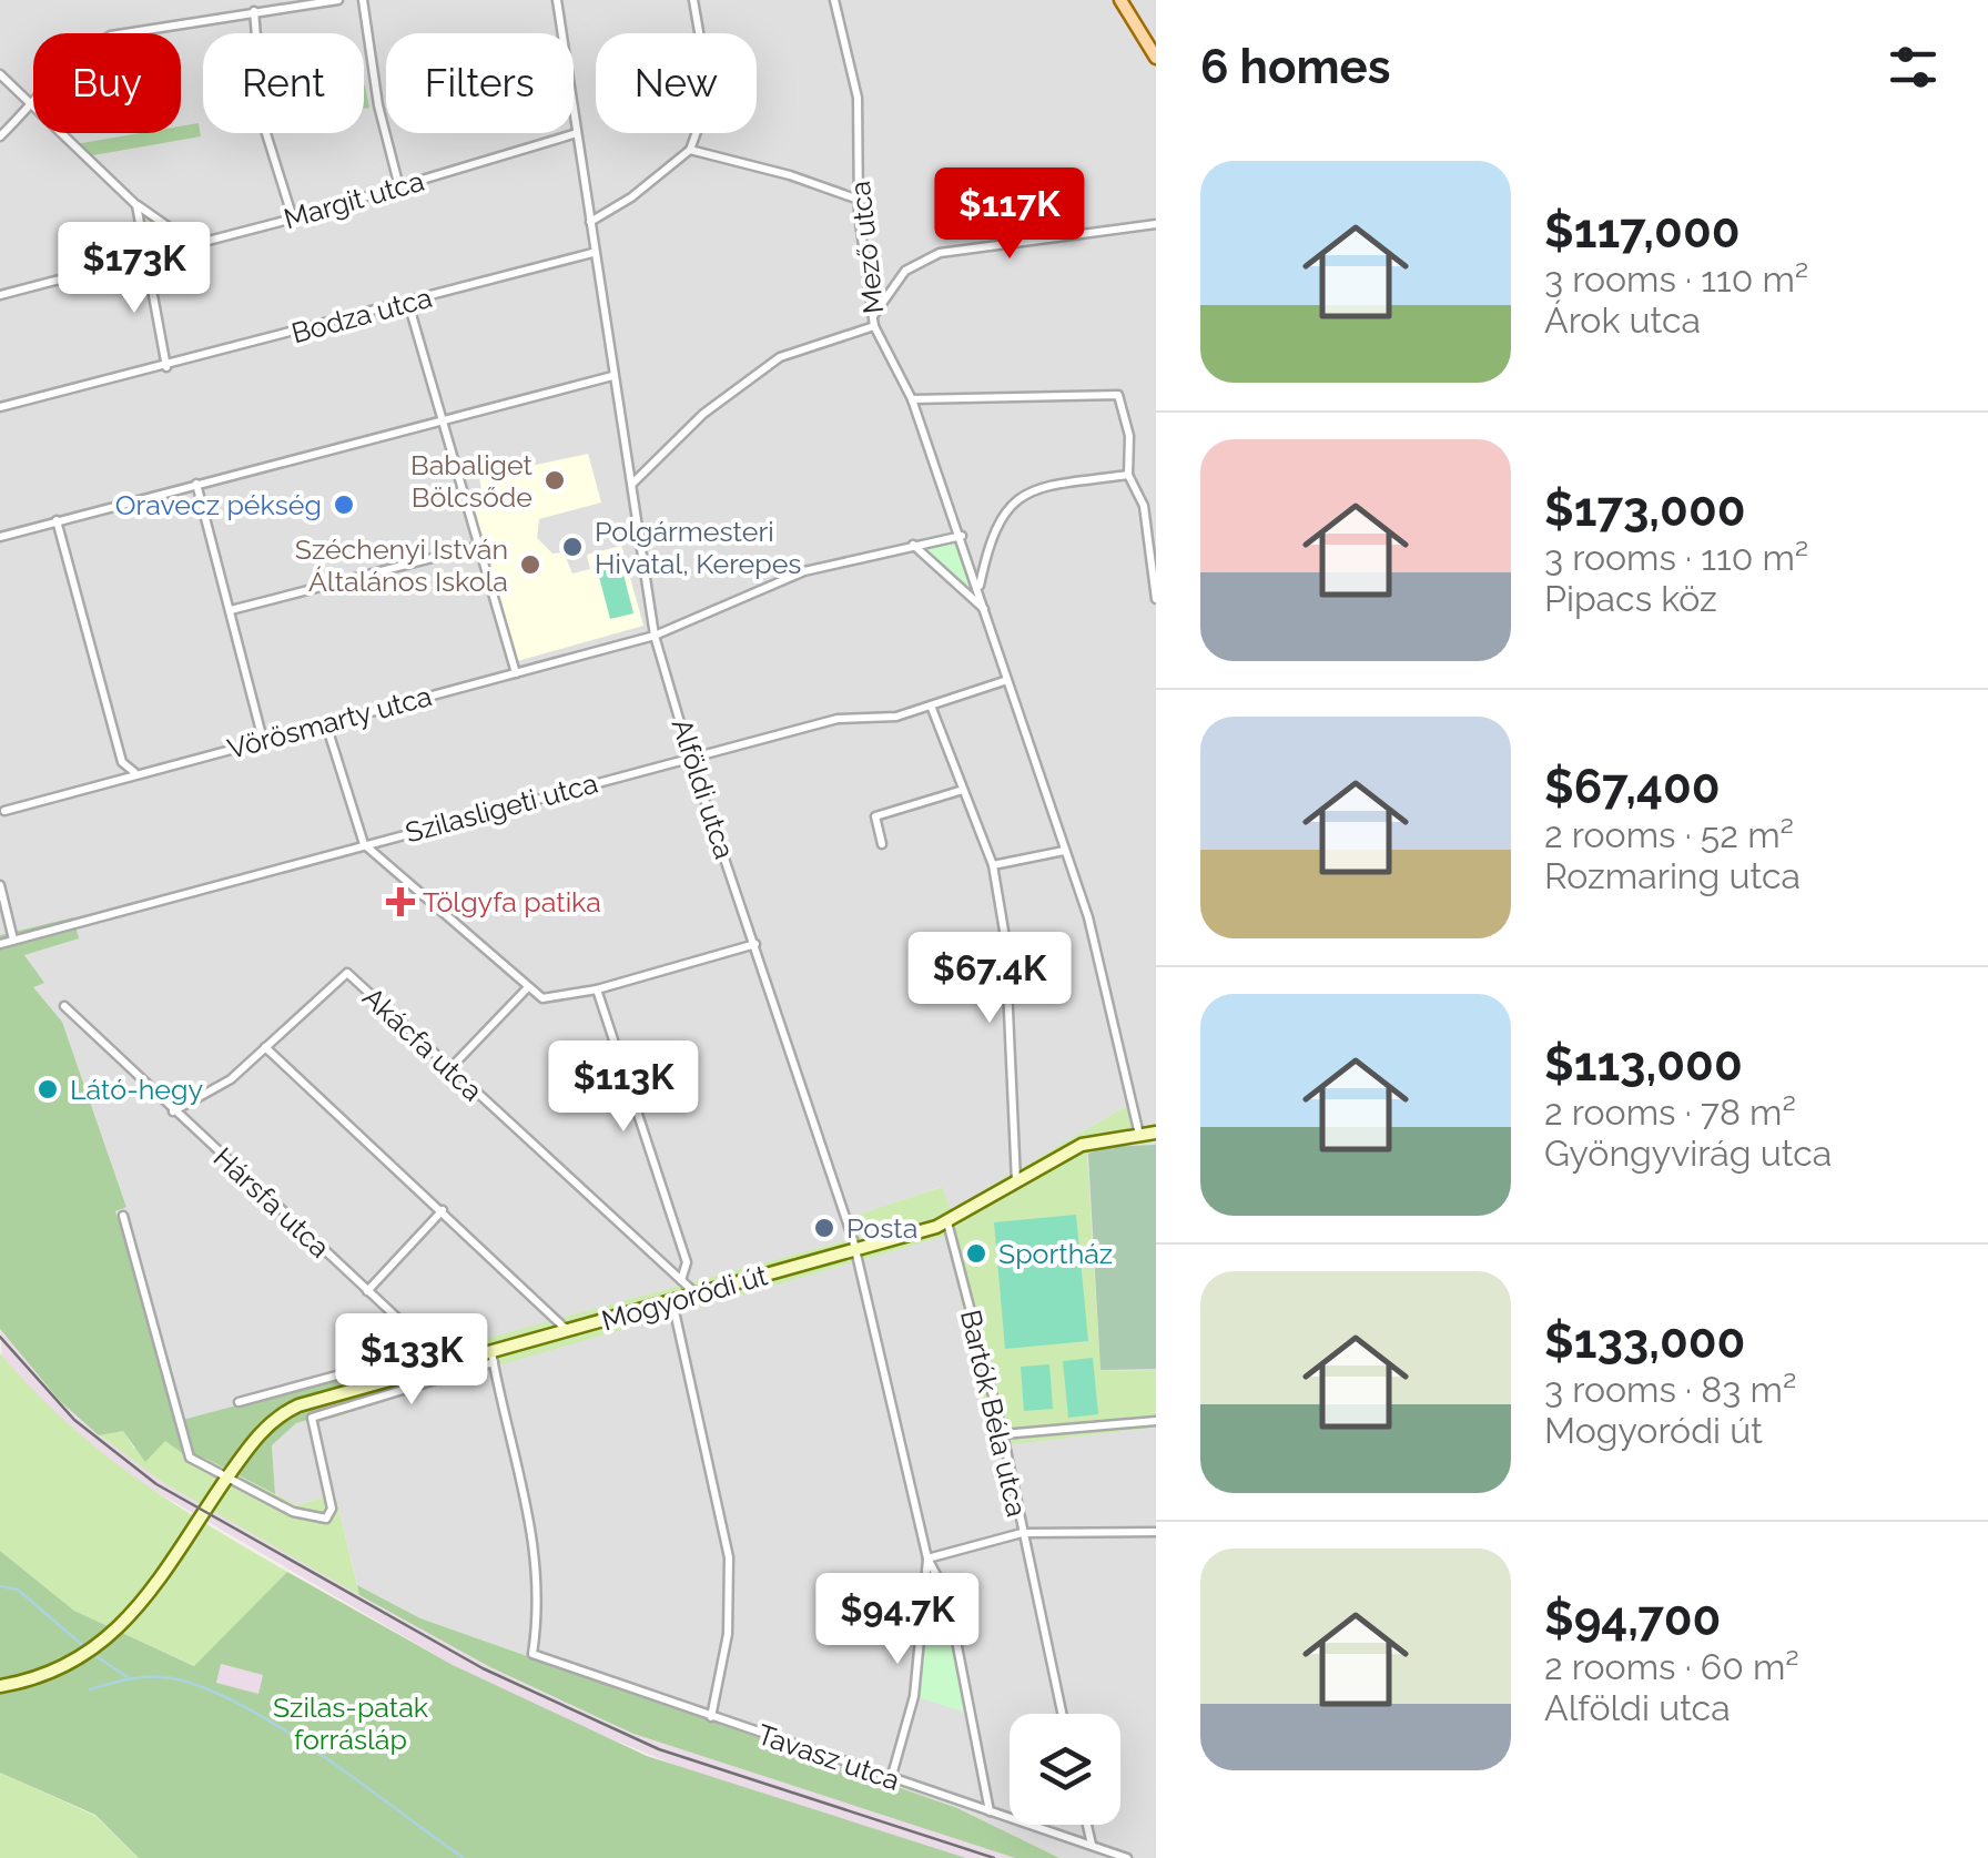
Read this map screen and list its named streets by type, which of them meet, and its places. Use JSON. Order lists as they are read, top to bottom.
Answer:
{
  "streets": {
    "street": [
      "Margit utca",
      "Mező utca",
      "Bodza utca",
      "Vörösmarty utca",
      "Alföldi utca",
      "Szilasligeti utca",
      "Akácfa utca",
      "Hársfa utca",
      "Mogyoródi út",
      "Bartók Béla utca",
      "Tavasz utca"
    ]
  },
  "crossings": [
    ["Margit utca", "Alföldi utca"],
    ["Mező utca", "Vörösmarty utca"],
    ["Mező utca", "Szilasligeti utca"],
    ["Mező utca", "Mogyoródi út"],
    ["Bodza utca", "Alföldi utca"],
    ["Vörösmarty utca", "Alföldi utca"],
    ["Alföldi utca", "Szilasligeti utca"],
    ["Alföldi utca", "Mogyoródi út"],
    ["Alföldi utca", "Tavasz utca"],
    ["Akácfa utca", "Mogyoródi út"],
    ["Mogyoródi út", "Bartók Béla utca"],
    ["Mogyoródi út", "Tavasz utca"]
  ],
  "parks": ["Szilas-patak forrásláp"],
  "places": {
    "other": [
      "Babaliget Bölcsőde",
      "Oravecz pékség",
      "Polgármesteri Hivatal, Kerepes",
      "Széchenyi István Általános Iskola",
      "Látó-hegy",
      "Posta",
      "Sportház"
    ],
    "health": ["Tölgyfa patika"]
  },
  "page": {
    "heading": "6 homes",
    "chip": [
      "Buy",
      "Rent",
      "Filters",
      "New"
    ],
    "list": [
      {
        "name": "$117,000",
        "note": "3 rooms · 110 m² · Árok utca"
      },
      {
        "name": "$173,000",
        "note": "3 rooms · 110 m² · Pipacs köz"
      },
      {
        "name": "$67,400",
        "note": "2 rooms · 52 m² · Rozmaring utca"
      },
      {
        "name": "$113,000",
        "note": "2 rooms · 78 m² · Gyöngyvirág utca"
      },
      {
        "name": "$133,000",
        "note": "3 rooms · 83 m² · Mogyoródi út"
      },
      {
        "name": "$94,700",
        "note": "2 rooms · 60 m² · Alföldi utca"
      }
    ],
    "price": [
      "$117K",
      "$173K",
      "$67.4K",
      "$113K",
      "$133K",
      "$94.7K"
    ]
  }
}
